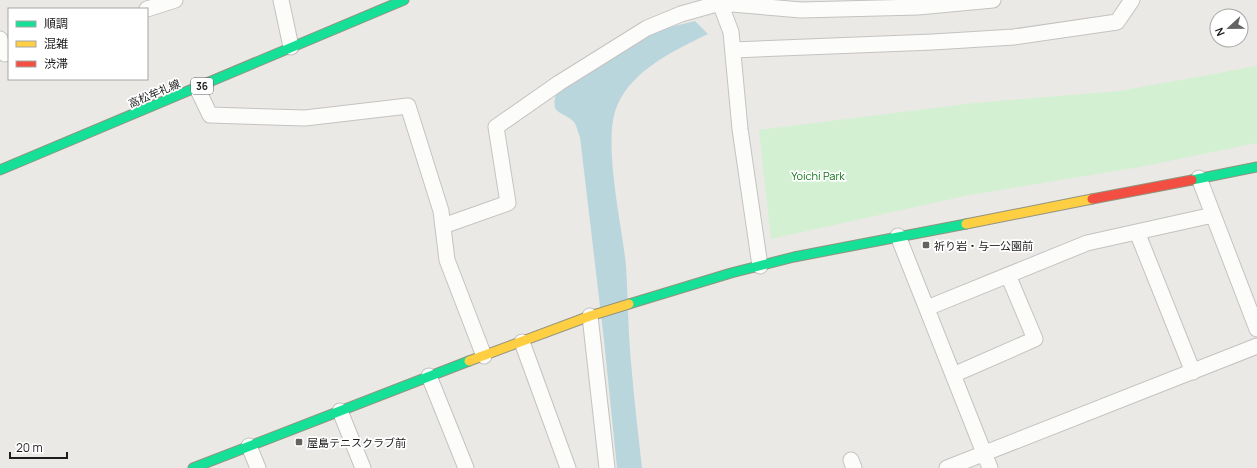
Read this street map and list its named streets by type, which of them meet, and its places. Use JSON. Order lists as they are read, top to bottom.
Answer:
{
  "streets": {
    "street": ["36", "高松牟礼線"]
  },
  "parks": ["Yoichi Park"],
  "places": {
    "transit": ["祈り岩・与一公園前", "屋島テニスクラブ前"]
  },
  "legend": ["順調", "混雑", "渋滞"],
  "scale_bar": "20 m",
  "north": "left"
}
